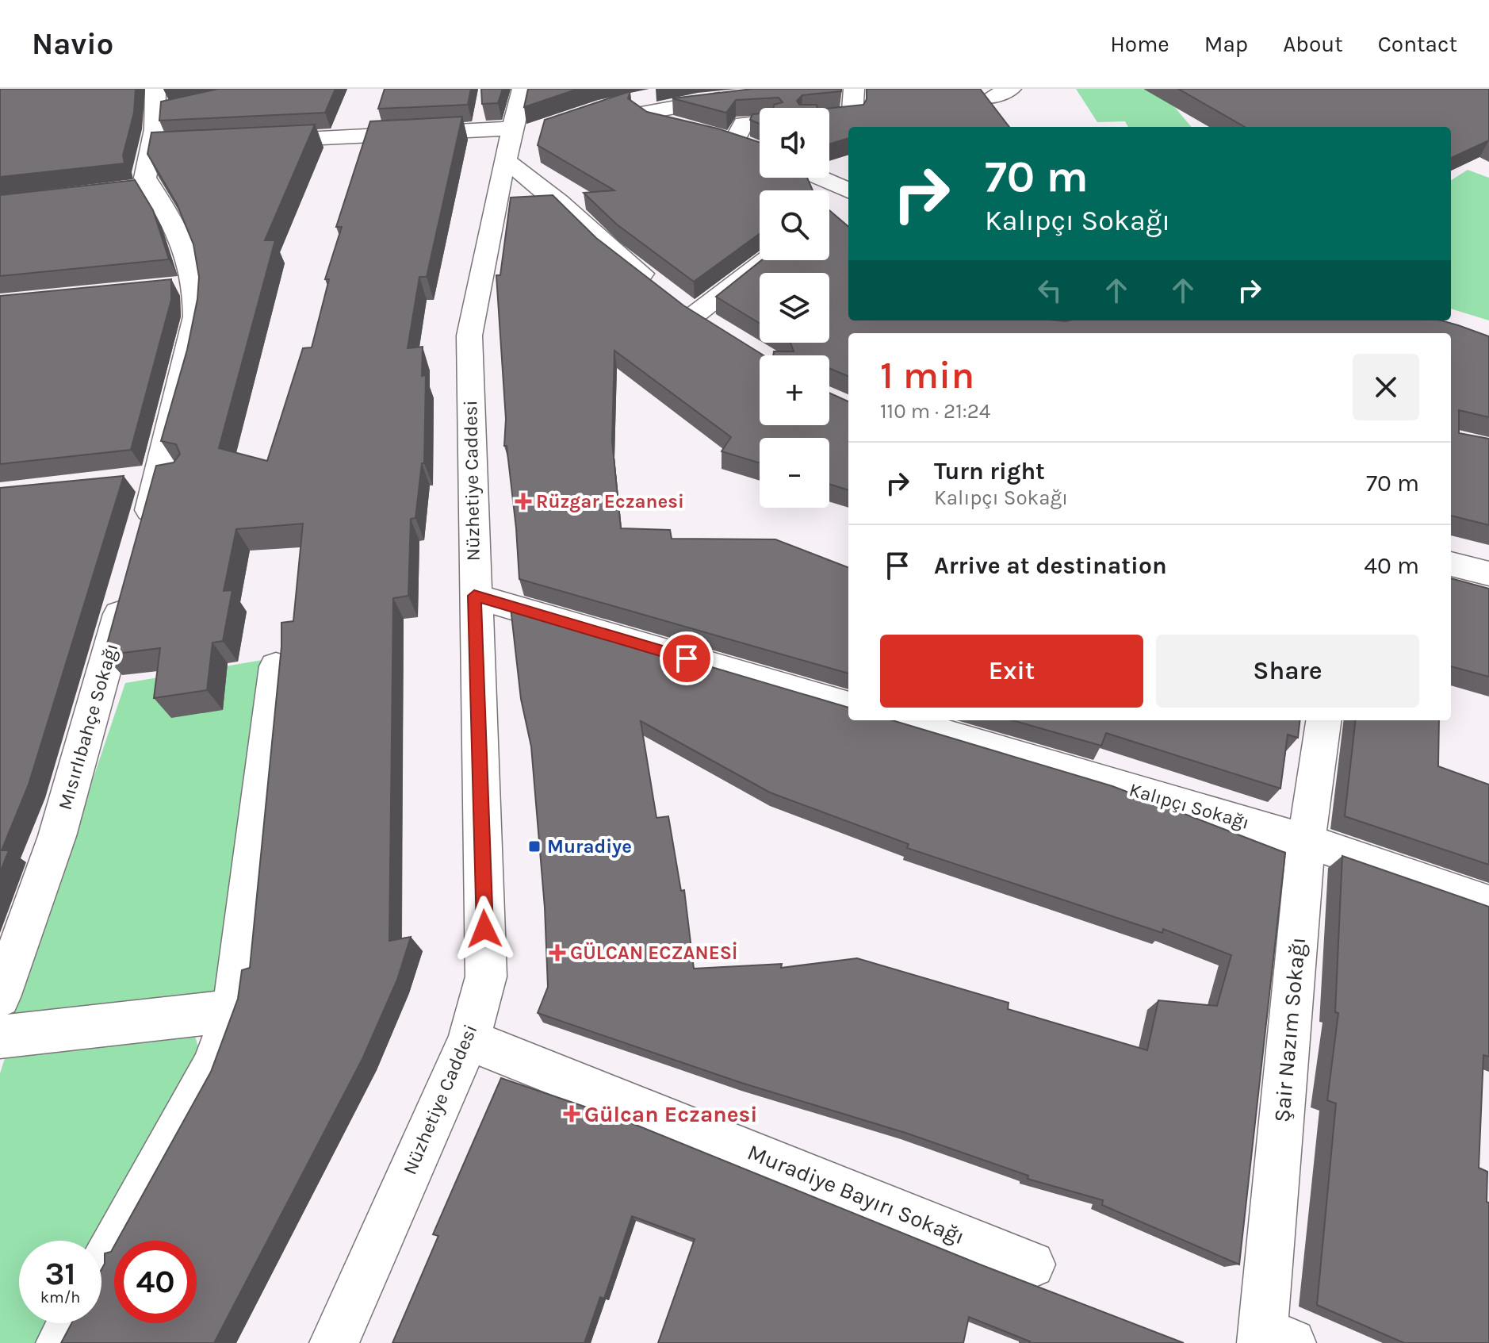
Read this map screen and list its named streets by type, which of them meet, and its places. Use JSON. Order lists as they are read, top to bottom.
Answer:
{
  "streets": {
    "street": [
      "Nüzhetiye Caddesi",
      "Mısırlıbahçe Sokağı",
      "Kalıpçı Sokağı",
      "Şair Nazım Sokağı",
      "Muradiye Bayırı Sokağı"
    ]
  },
  "crossings": [
    ["Nüzhetiye Caddesi", "Muradiye Bayırı Sokağı"],
    ["Kalıpçı Sokağı", "Şair Nazım Sokağı"]
  ],
  "places": {
    "health": ["Rüzgar Eczanesi", "GÜLCAN ECZANESİ", "Gülcan Eczanesi"],
    "transit": ["Muradiye"]
  },
  "page": {
    "header": "Navio",
    "nav": [
      "Home",
      "Map",
      "About",
      "Contact"
    ],
    "map_buttons": ["+", "−"],
    "turn": ["70 m", "Kalıpçı Sokağı"],
    "heading": ["1 min", "110 m · 21:24"],
    "list": [
      {
        "name": "Turn right",
        "note": "Kalıpçı Sokağı",
        "value": "70 m"
      },
      {
        "name": "Arrive at destination",
        "value": "40 m"
      }
    ],
    "buttons": ["Exit", "Share"],
    "speed": "31 km/h",
    "limit": "40"
  }
}
